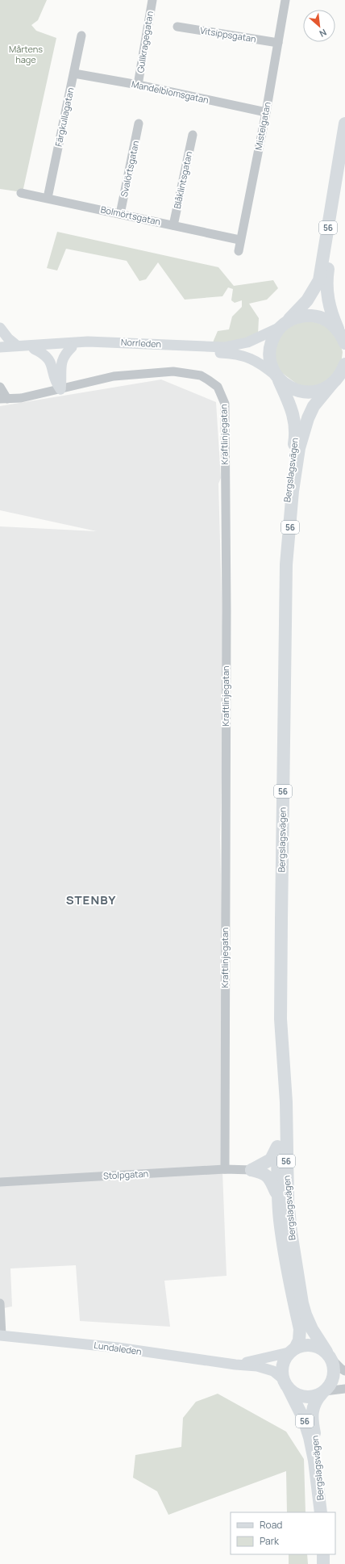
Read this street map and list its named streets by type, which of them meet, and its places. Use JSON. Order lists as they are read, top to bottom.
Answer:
{
  "streets": {
    "highway": ["56", "Bergslagsvägen"],
    "main road": ["Norrleden", "Lundaleden"],
    "street": [
      "Vitsippsgatan",
      "Gullkragegatan",
      "Mandelblomsgatan",
      "Färgkullagatan",
      "Mistelgatan",
      "Svalörtsgatan",
      "Blåklintsgatan",
      "Bolmörtsgatan",
      "Kraftlinjegatan",
      "Stolpgatan"
    ]
  },
  "crossings": [
    ["Vitsippsgatan", "Mistelgatan"],
    ["Gullkragegatan", "Mandelblomsgatan"],
    ["Mandelblomsgatan", "Färgkullagatan"],
    ["Mandelblomsgatan", "Mistelgatan"],
    ["Färgkullagatan", "Bolmörtsgatan"],
    ["Mistelgatan", "Bolmörtsgatan"],
    ["Svalörtsgatan", "Bolmörtsgatan"],
    ["Blåklintsgatan", "Bolmörtsgatan"],
    ["56", "Norrleden"],
    ["56", "Bergslagsvägen"],
    ["56", "Lundaleden"],
    ["Norrleden", "Bergslagsvägen"],
    ["Kraftlinjegatan", "Stolpgatan"],
    ["Bergslagsvägen", "Lundaleden"]
  ],
  "districts": ["STENBY"],
  "parks": ["Mårtens hage"],
  "legend": ["Road", "Park"],
  "north": "bottom right"
}
